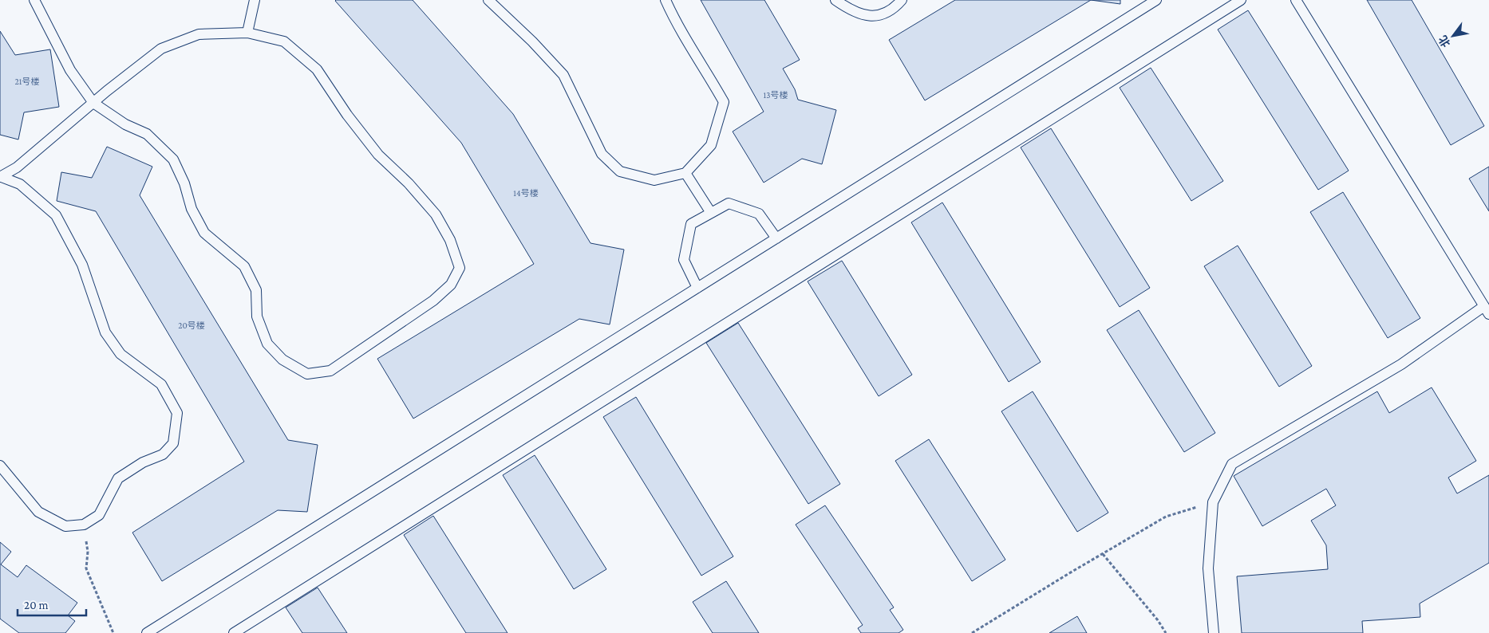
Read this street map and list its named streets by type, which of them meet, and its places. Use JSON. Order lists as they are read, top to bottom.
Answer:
{
  "house_numbers": [
    "21号楼",
    "13号楼",
    "14号楼",
    "20号楼"
  ],
  "scale_bar": "20 m",
  "north": "bottom left"
}
